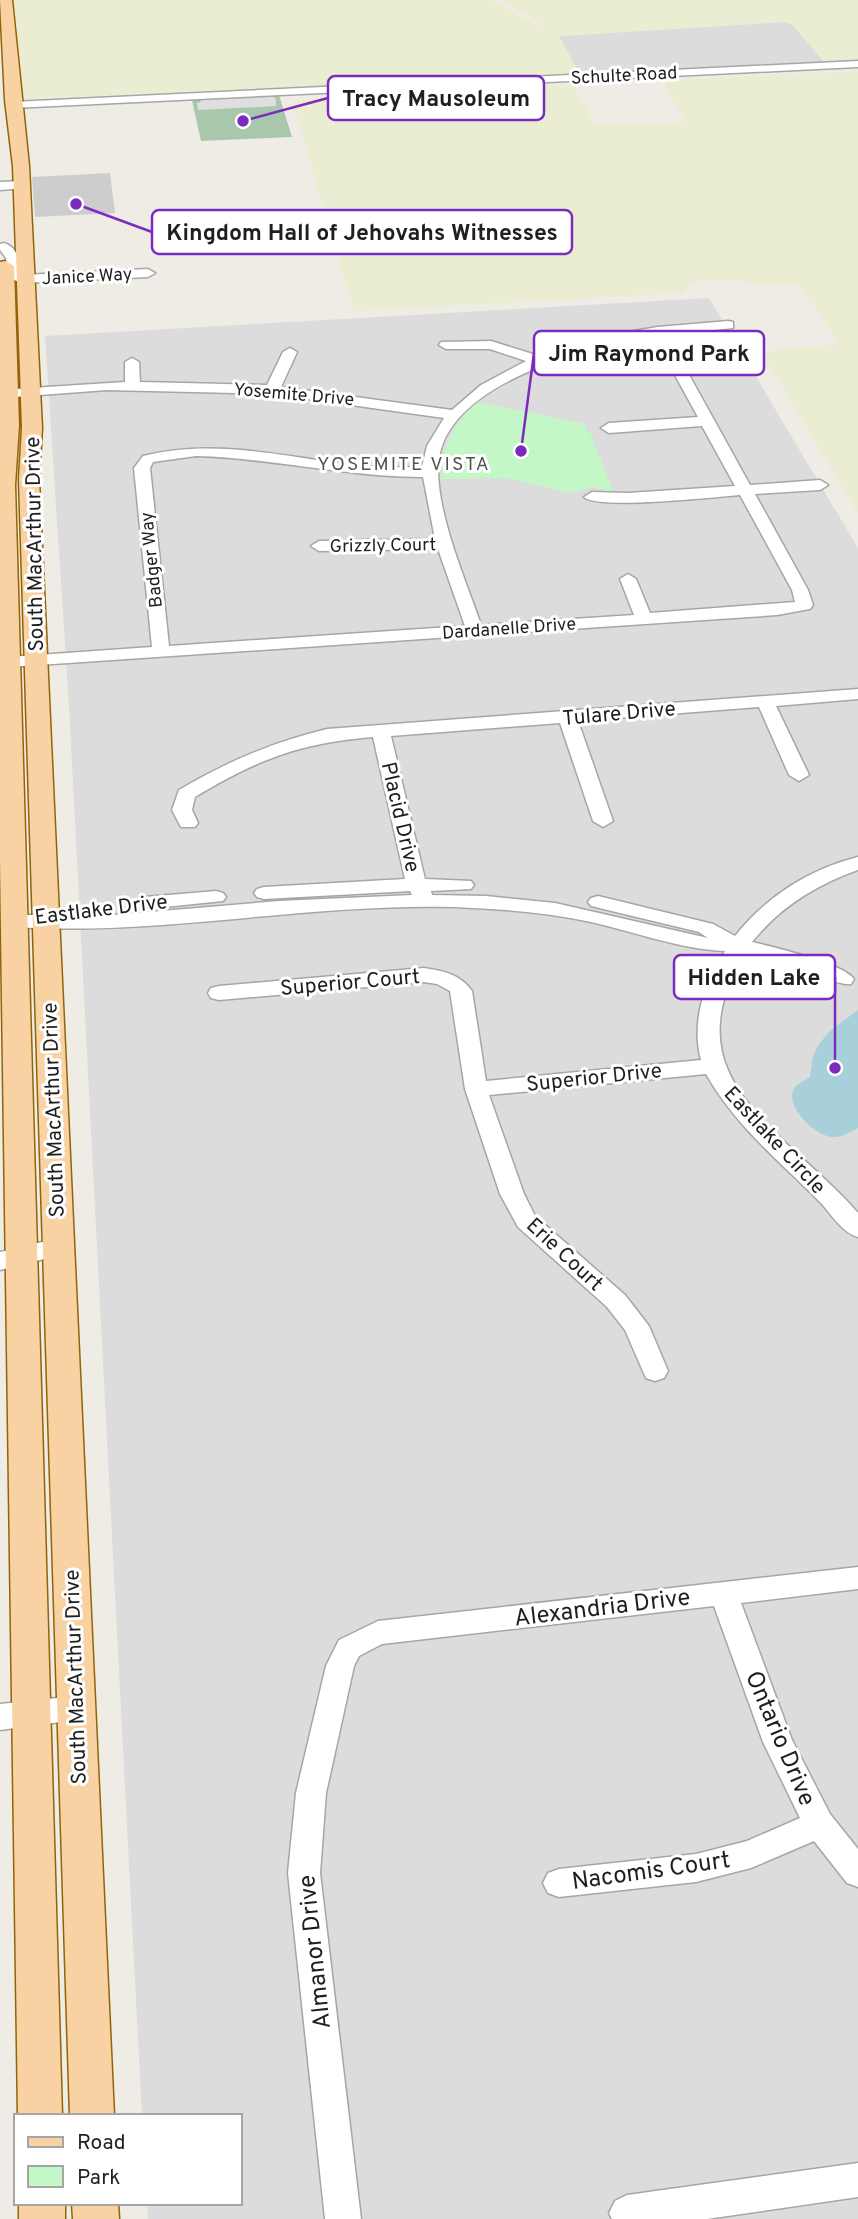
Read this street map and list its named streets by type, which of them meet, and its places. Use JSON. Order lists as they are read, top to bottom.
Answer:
{
  "streets": {
    "main road": ["South MacArthur Drive"],
    "street": [
      "Schulte Road",
      "Janice Way",
      "Yosemite Drive",
      "Grizzly Court",
      "Badger Way",
      "Dardanelle Drive",
      "Tulare Drive",
      "Placid Drive",
      "Eastlake Drive",
      "Superior Court",
      "Superior Drive",
      "Eastlake Circle",
      "Erie Court",
      "Alexandria Drive",
      "Ontario Drive",
      "Nacomis Court",
      "Almanor Drive"
    ]
  },
  "crossings": [
    ["Schulte Road", "South MacArthur Drive"],
    ["Janice Way", "South MacArthur Drive"],
    ["Yosemite Drive", "South MacArthur Drive"],
    ["South MacArthur Drive", "Dardanelle Drive"],
    ["South MacArthur Drive", "Eastlake Drive"],
    ["Badger Way", "Dardanelle Drive"],
    ["Tulare Drive", "Placid Drive"],
    ["Placid Drive", "Eastlake Drive"],
    ["Eastlake Drive", "Eastlake Circle"],
    ["Superior Court", "Superior Drive"],
    ["Superior Court", "Erie Court"],
    ["Superior Drive", "Eastlake Circle"],
    ["Superior Drive", "Erie Court"],
    ["Alexandria Drive", "Ontario Drive"],
    ["Alexandria Drive", "Almanor Drive"],
    ["Ontario Drive", "Nacomis Court"]
  ],
  "districts": ["YOSEMITE VISTA"],
  "places": [
    "Tracy Mausoleum",
    "Kingdom Hall of Jehovahs Witnesses",
    "Jim Raymond Park",
    "Hidden Lake"
  ],
  "legend": ["Road", "Park"]
}
